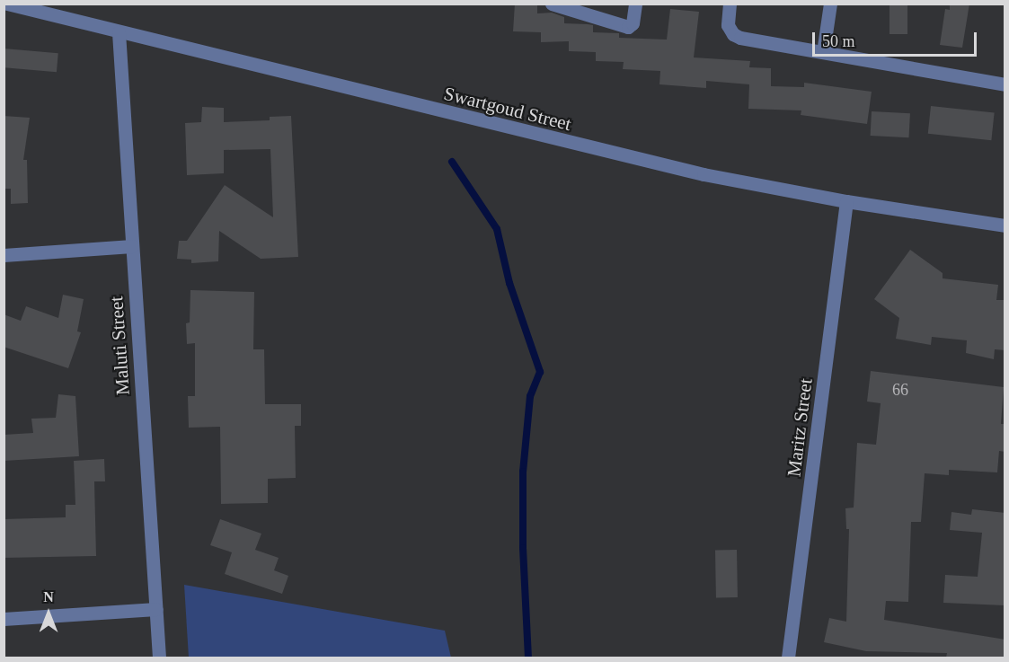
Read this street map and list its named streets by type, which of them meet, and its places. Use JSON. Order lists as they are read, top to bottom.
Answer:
{
  "streets": {
    "street": ["Swartgoud Street", "Maluti Street", "Maritz Street"]
  },
  "crossings": [
    ["Swartgoud Street", "Maluti Street"],
    ["Swartgoud Street", "Maritz Street"]
  ],
  "house_numbers": ["66"],
  "scale_bar": "50 m",
  "north": "top"
}
